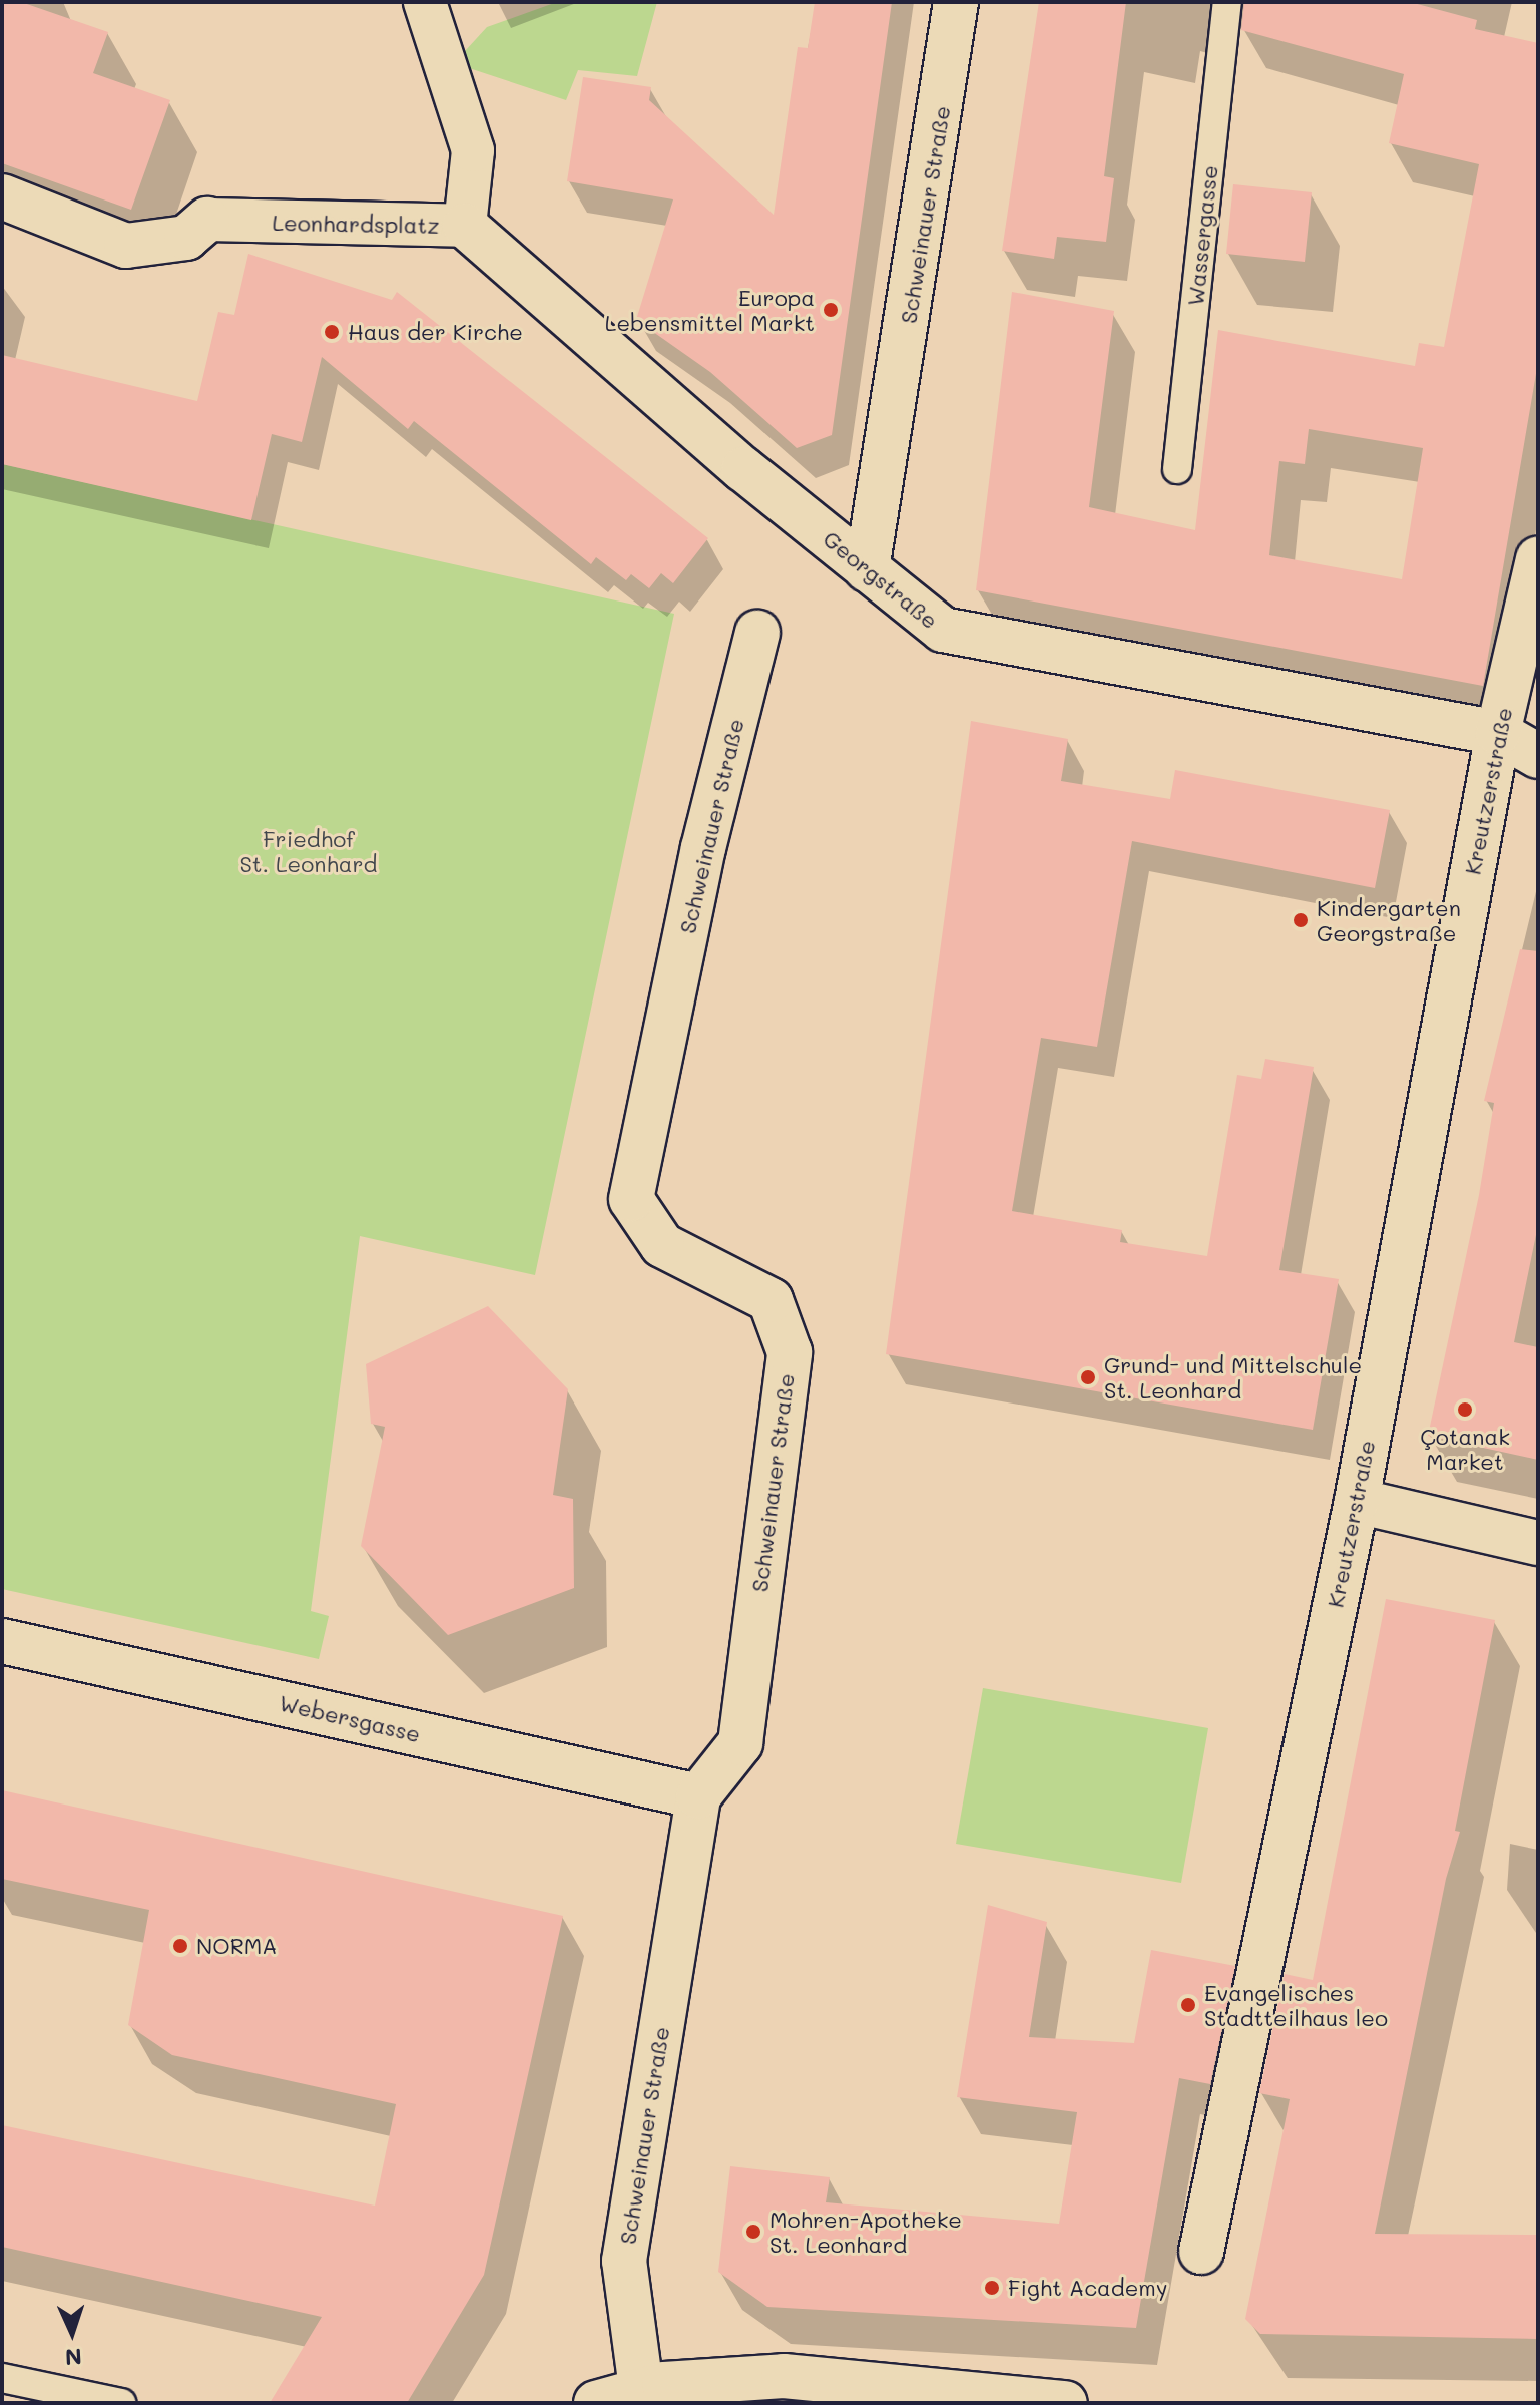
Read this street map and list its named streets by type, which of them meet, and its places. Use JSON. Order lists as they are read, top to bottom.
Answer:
{
  "streets": {
    "street": [
      "Schweinauer Straße",
      "Leonhardsplatz",
      "Georgstraße",
      "Kreutzerstraße",
      "Webersgasse"
    ],
    "lane": ["Wassergasse"]
  },
  "crossings": [
    ["Schweinauer Straße", "Georgstraße"],
    ["Schweinauer Straße", "Webersgasse"],
    ["Leonhardsplatz", "Georgstraße"],
    ["Georgstraße", "Kreutzerstraße"]
  ],
  "parks": ["Friedhof St. Leonhard"],
  "places": [
    "Europa Lebensmittel Markt",
    "Haus der Kirche",
    "Kindergarten Georgstraße",
    "Grund- und Mittelschule St. Leonhard",
    "Çotanak Market",
    "NORMA",
    "Evangelisches Stadtteilhaus leo",
    "Mohren-Apotheke St. Leonhard",
    "Fight Academy"
  ],
  "north": "bottom"
}
